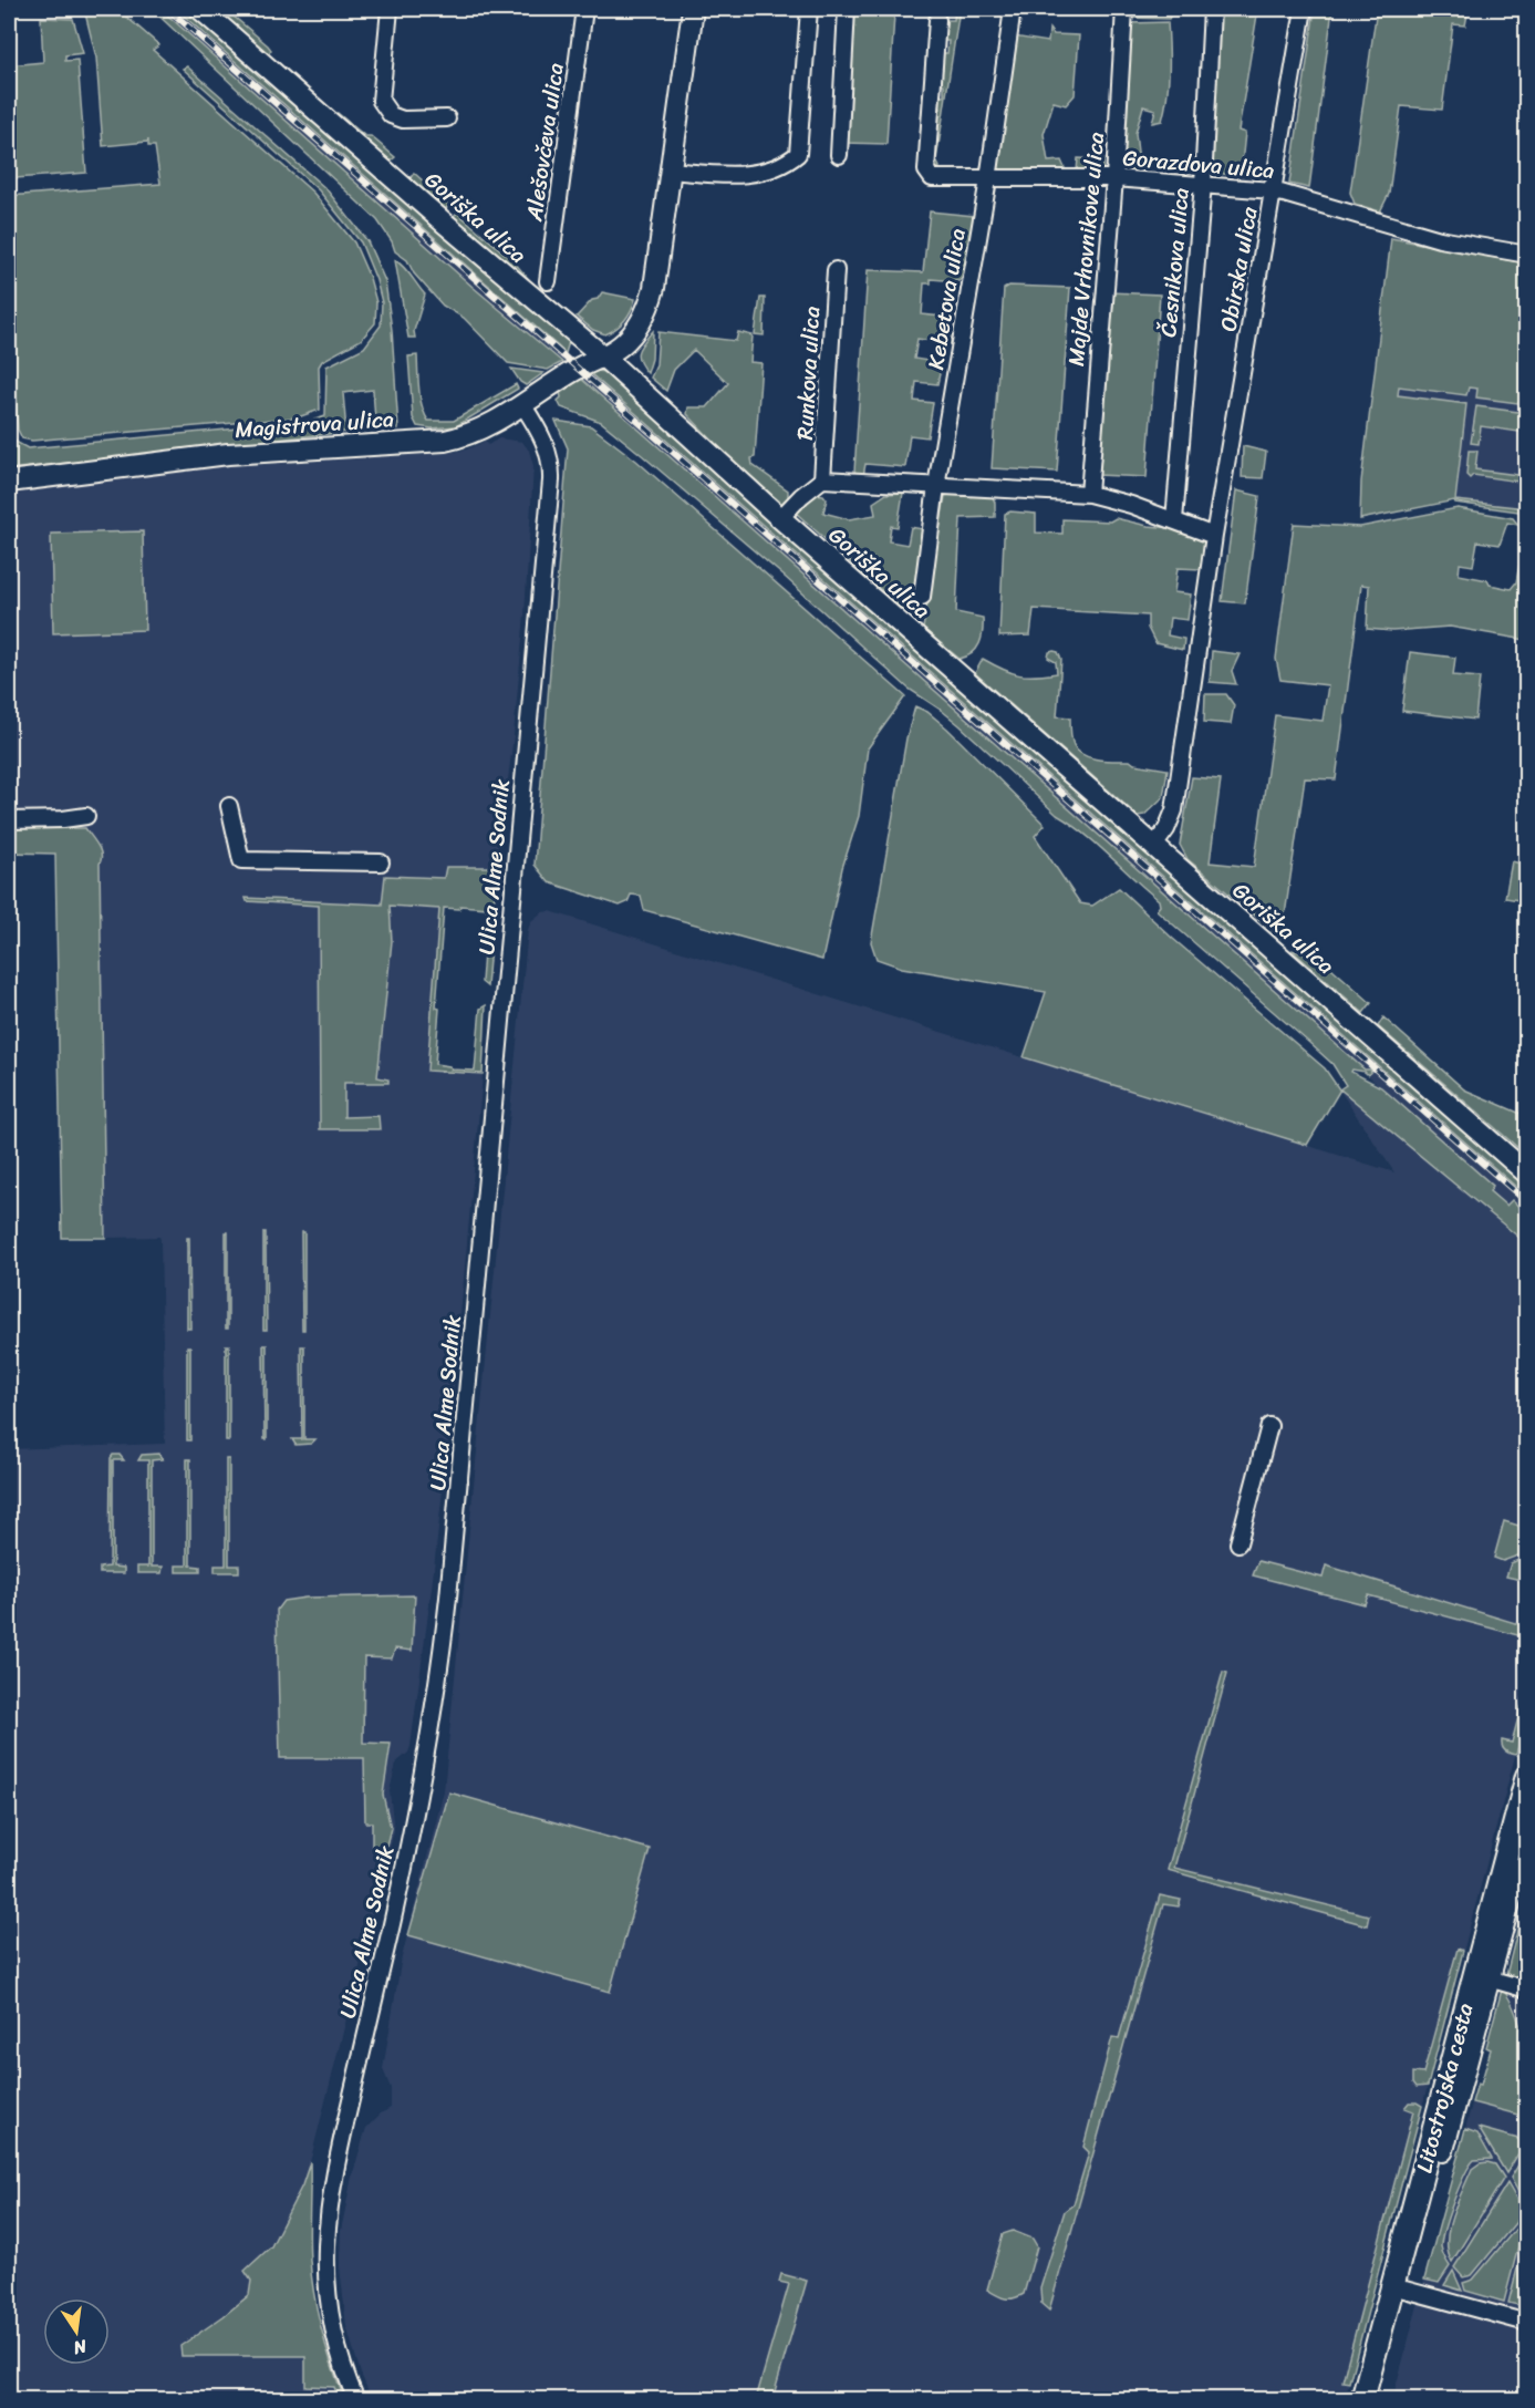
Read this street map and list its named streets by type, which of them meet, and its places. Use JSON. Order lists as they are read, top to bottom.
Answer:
{
  "streets": {
    "main road": ["Litostrojska cesta"],
    "street": [
      "Alešovčeva ulica",
      "Gorazdova ulica",
      "Goriška ulica",
      "Majde Vrhovnikove ulica",
      "Česnikova ulica",
      "Obirska ulica",
      "Kebetova ulica",
      "Runkova ulica",
      "Magistrova ulica",
      "Ulica Alme Sodnik"
    ]
  },
  "crossings": [
    ["Gorazdova ulica", "Majde Vrhovnikove ulica"],
    ["Gorazdova ulica", "Česnikova ulica"],
    ["Gorazdova ulica", "Obirska ulica"],
    ["Gorazdova ulica", "Kebetova ulica"],
    ["Goriška ulica", "Obirska ulica"],
    ["Goriška ulica", "Magistrova ulica"],
    ["Magistrova ulica", "Ulica Alme Sodnik"]
  ],
  "north": "bottom"
}
